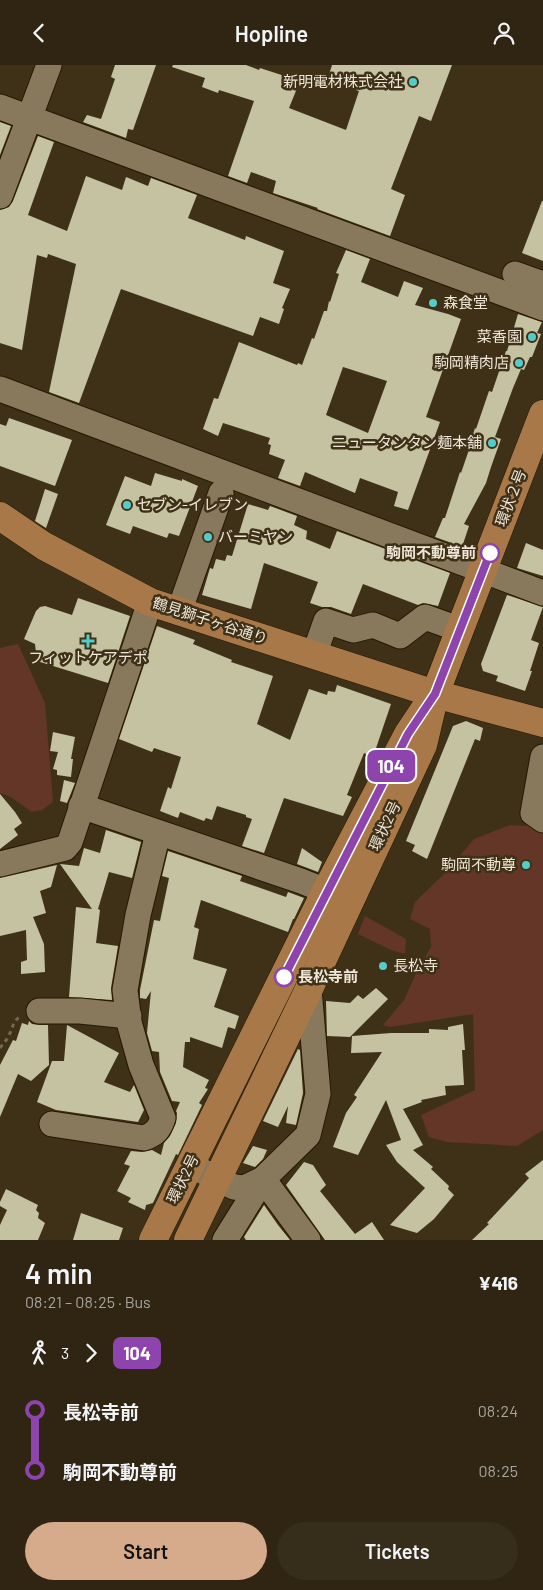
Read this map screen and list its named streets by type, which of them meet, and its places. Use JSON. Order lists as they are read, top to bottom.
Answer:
{
  "streets": {
    "main road": ["環状２号", "鶴見獅子ヶ谷通り", "環状2号"]
  },
  "crossings": [
    ["環状２号", "鶴見獅子ヶ谷通り"],
    ["環状２号", "環状2号"],
    ["鶴見獅子ヶ谷通り", "環状2号"]
  ],
  "places": {
    "other": [
      "新明電材株式会社",
      "森食堂",
      "菜香園",
      "駒岡精肉店",
      "ニュータンタン麺本舗",
      "セブン-イレブン",
      "バーミヤン",
      "駒岡不動尊前",
      "駒岡不動尊",
      "長松寺",
      "長松寺前"
    ],
    "health": ["フィットケアデポ"]
  },
  "lines": ["bus line 104"],
  "page": {
    "header": "Hopline",
    "on_map": "104",
    "heading": ["4 min", "08:21 – 08:25 · Bus", "¥416"],
    "legs": ["3", "104"],
    "list": [
      {
        "name": "長松寺前",
        "value": "08:24"
      },
      {
        "name": "駒岡不動尊前",
        "value": "08:25"
      }
    ],
    "buttons": ["Start", "Tickets"]
  }
}
